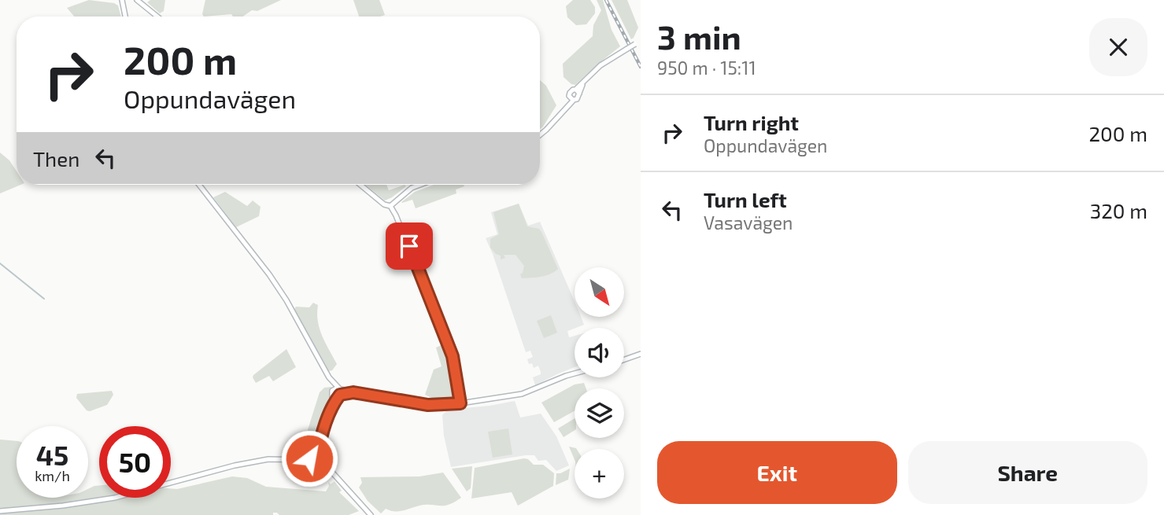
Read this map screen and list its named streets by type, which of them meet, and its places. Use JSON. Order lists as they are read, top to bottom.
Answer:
{
  "north": "bottom right",
  "page": {
    "heading": ["3 min", "950 m · 15:11"],
    "turn": ["200 m", "Oppundavägen"],
    "list": [
      {
        "name": "Turn right",
        "note": "Oppundavägen",
        "value": "200 m"
      },
      {
        "name": "Turn left",
        "note": "Vasavägen",
        "value": "320 m"
      }
    ],
    "then": "Then",
    "map_buttons": "+",
    "speed": "45 km/h",
    "limit": "50",
    "buttons": ["Exit", "Share"]
  }
}
